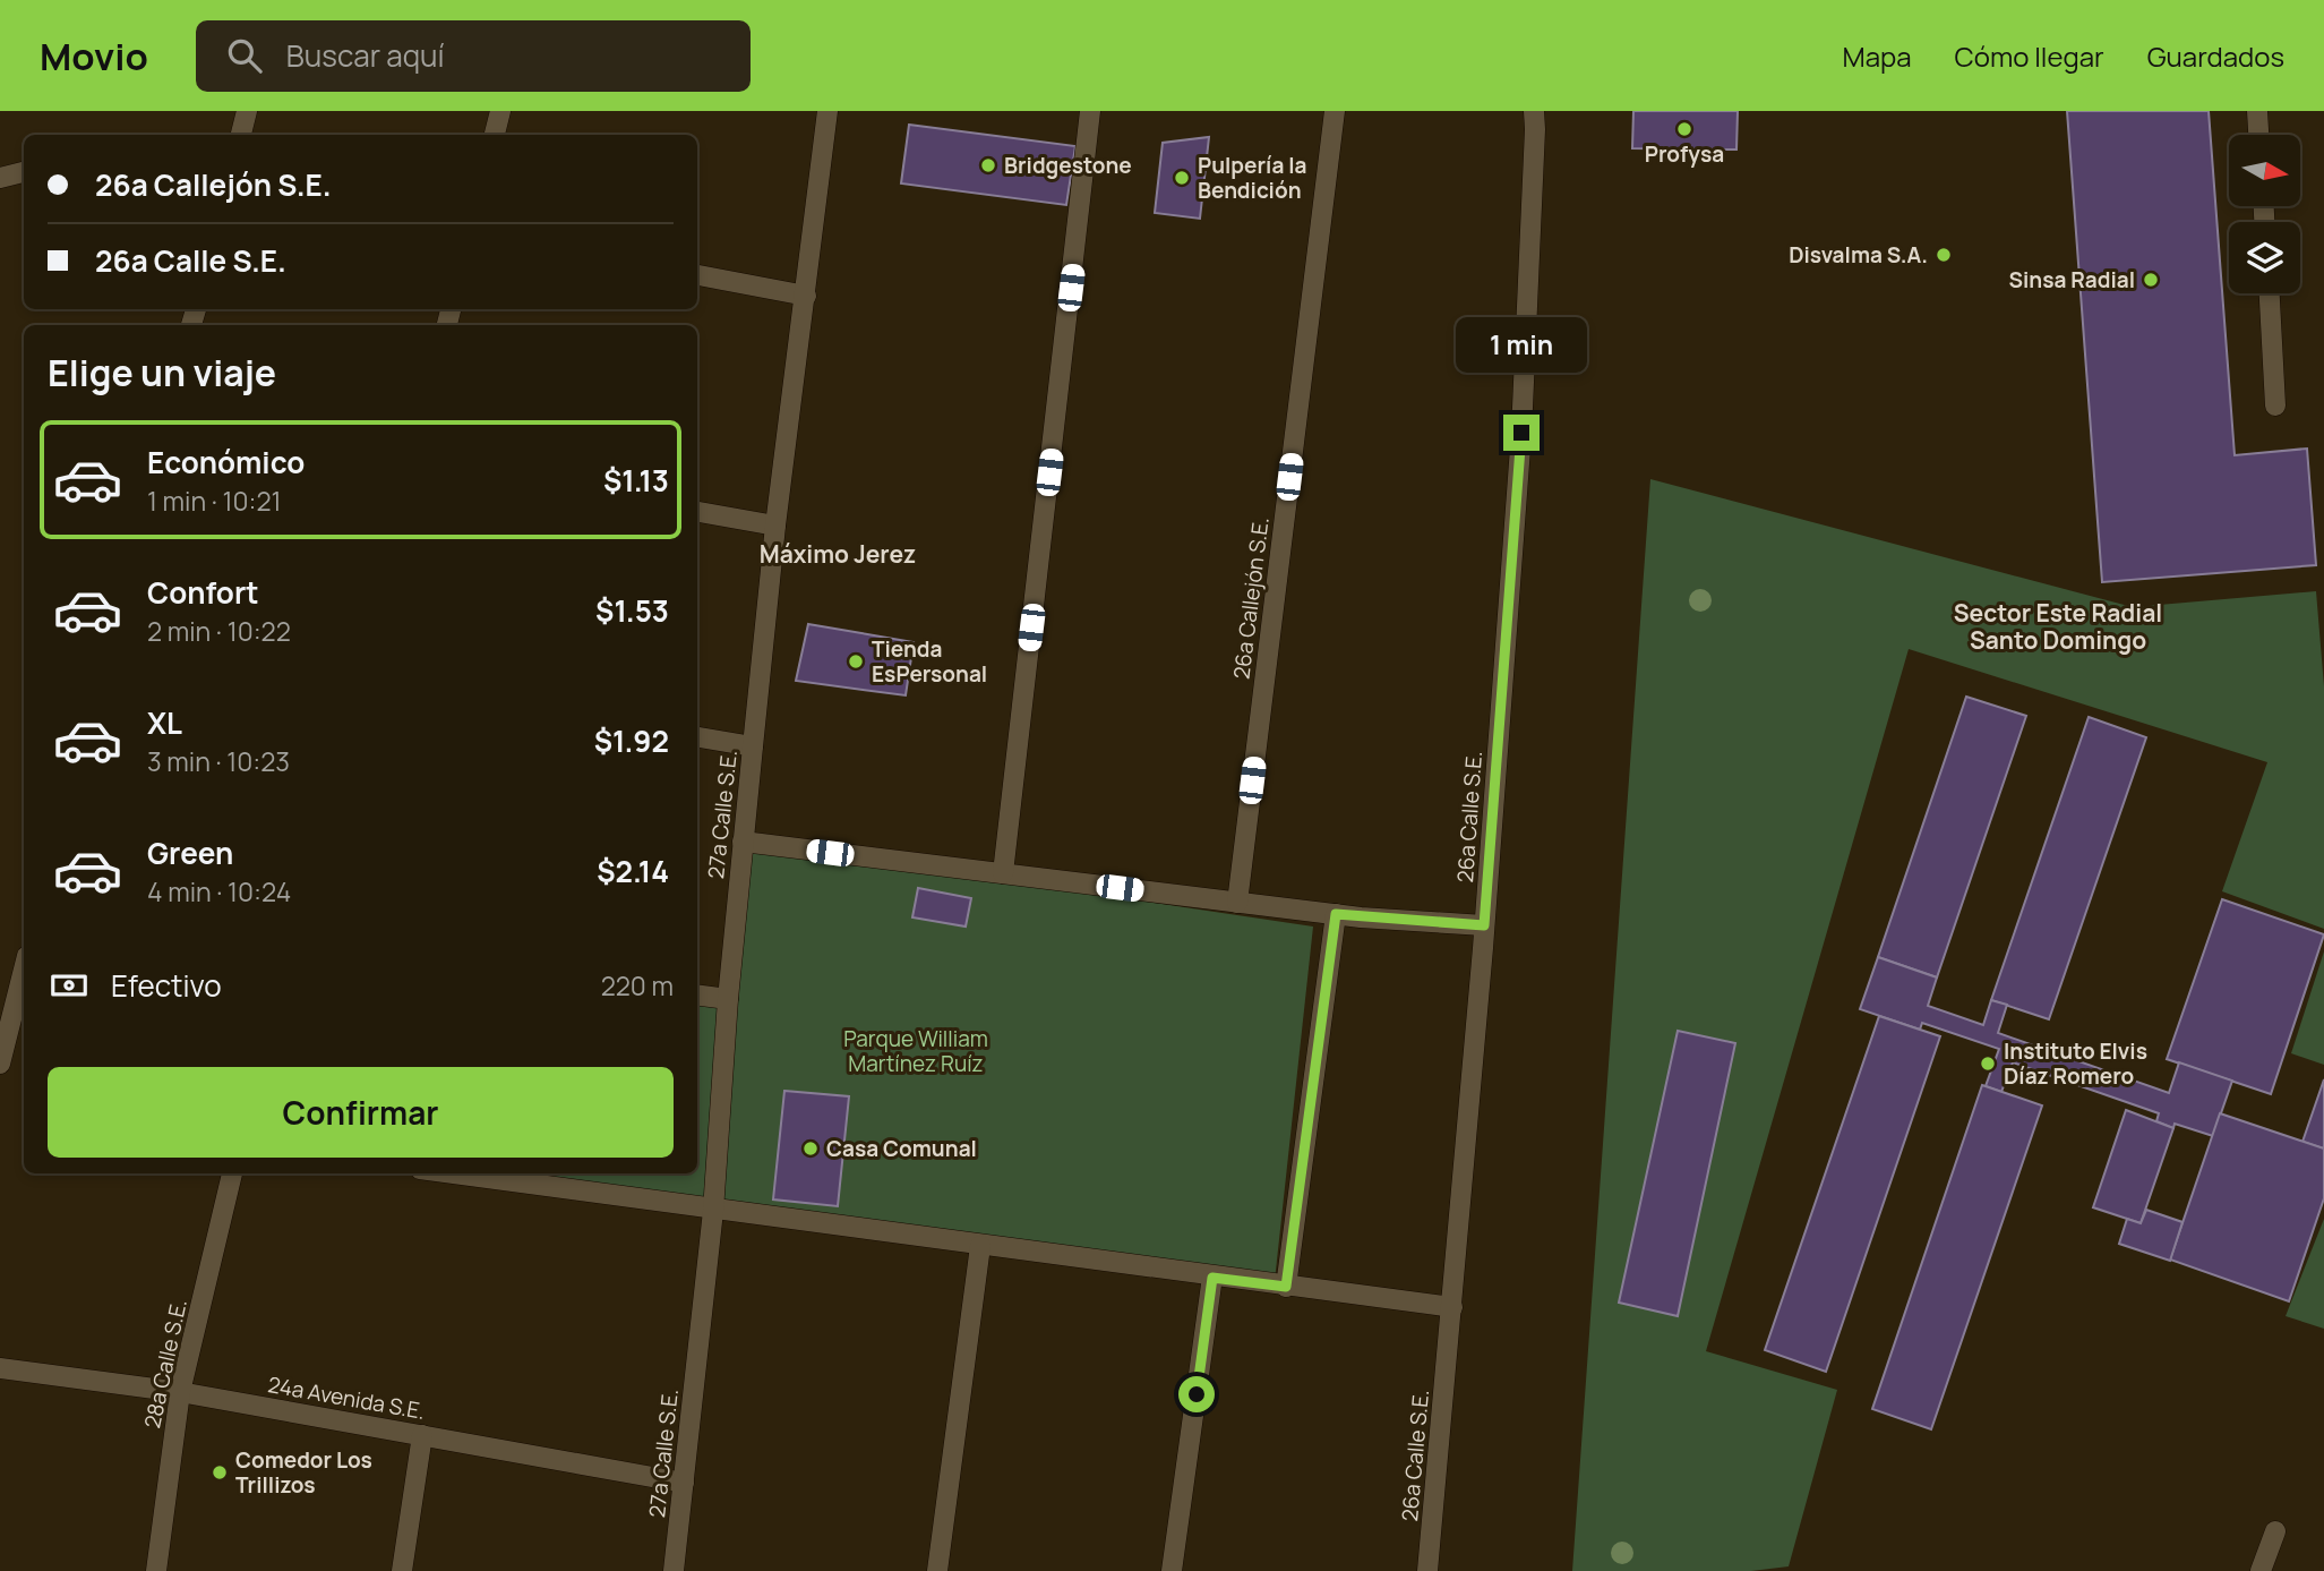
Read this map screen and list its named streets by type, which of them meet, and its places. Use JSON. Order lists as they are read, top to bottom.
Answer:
{
  "streets": {
    "street": [
      "26a Callejón S.E.",
      "27a Calle S.E.",
      "26a Calle S.E.",
      "28a Calle S.E.",
      "24a Avenida S.E."
    ]
  },
  "crossings": [
    ["27a Calle S.E.", "24a Avenida S.E."],
    ["28a Calle S.E.", "24a Avenida S.E."]
  ],
  "districts": ["Máximo Jerez", "Sector Este Radial Santo Domingo"],
  "parks": ["Parque William Martínez Ruíz"],
  "places": [
    "Profysa",
    "Bridgestone",
    "Pulpería la Bendición",
    "Disvalma S.A.",
    "Sinsa Radial",
    "Tienda EsPersonal",
    "Instituto Elvis Díaz Romero",
    "Casa Comunal",
    "Comedor Los Trillizos"
  ],
  "north": "right",
  "page": {
    "header": "Movio",
    "search": "Buscar aquí",
    "nav": ["Mapa", "Cómo llegar", "Guardados"],
    "banner": ["26a Callejón S.E.", "26a Calle S.E."],
    "bubble": "1 min",
    "heading": "Elige un viaje",
    "list": [
      {
        "name": "Económico",
        "note": "1 min · 10:21",
        "value": "$1.13"
      },
      {
        "name": "Confort",
        "note": "2 min · 10:22",
        "value": "$1.53"
      },
      {
        "name": "XL",
        "note": "3 min · 10:23",
        "value": "$1.92"
      },
      {
        "name": "Green",
        "note": "4 min · 10:24",
        "value": "$2.14"
      }
    ],
    "pay": ["Efectivo", "220 m"],
    "buttons": "Confirmar"
  }
}
